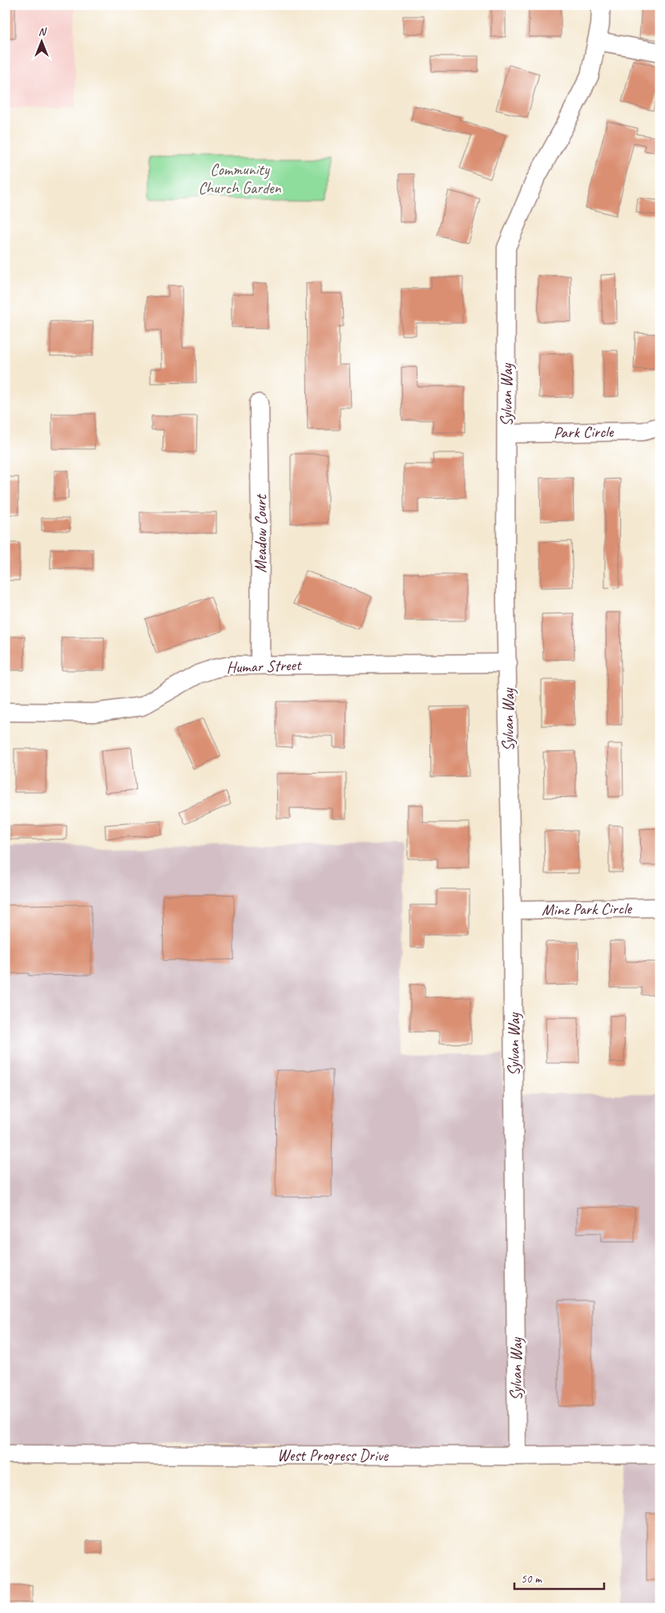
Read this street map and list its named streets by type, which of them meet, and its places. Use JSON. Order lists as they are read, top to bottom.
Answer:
{
  "streets": {
    "street": [
      "Sylvan Way",
      "Park Circle",
      "Meadow Court",
      "Humar Street",
      "Minz Park Circle",
      "West Progress Drive"
    ]
  },
  "crossings": [
    ["Sylvan Way", "Park Circle"],
    ["Sylvan Way", "Humar Street"],
    ["Sylvan Way", "Minz Park Circle"],
    ["Sylvan Way", "West Progress Drive"],
    ["Meadow Court", "Humar Street"]
  ],
  "parks": ["Community Church Garden"],
  "scale_bar": "50 m",
  "north": "top"
}
